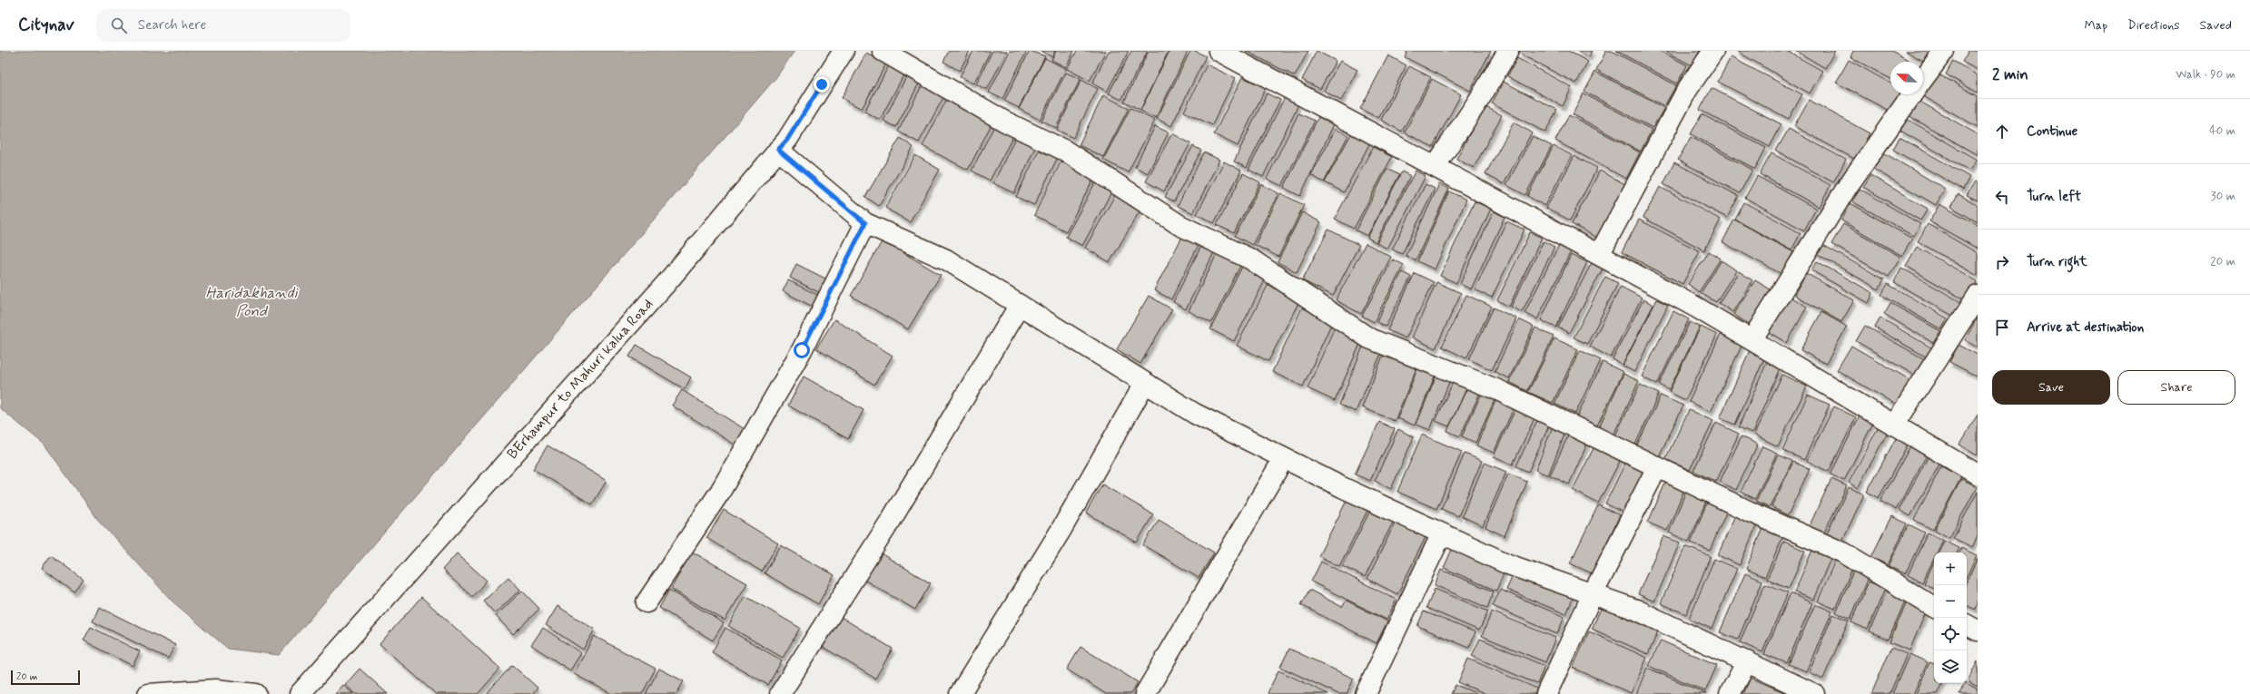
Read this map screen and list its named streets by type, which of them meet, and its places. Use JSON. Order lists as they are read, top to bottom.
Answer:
{
  "streets": {
    "street": ["BErhampur to Mahuri kalua Road"]
  },
  "water": ["Haridakhandi Pond"],
  "scale_bar": "20 m",
  "north": "top left",
  "page": {
    "header": "Citynav",
    "search": "Search here",
    "nav": ["Map", "Directions", "Saved"],
    "heading": ["2 min", "Walk · 90 m"],
    "list": [
      ["Continue", "40 m"],
      ["Turn left", "30 m"],
      ["Turn right", "20 m"],
      "Arrive at destination"
    ],
    "buttons": ["Save", "Share"],
    "map_buttons": ["+", "−"],
    "scale": "20 m"
  }
}
